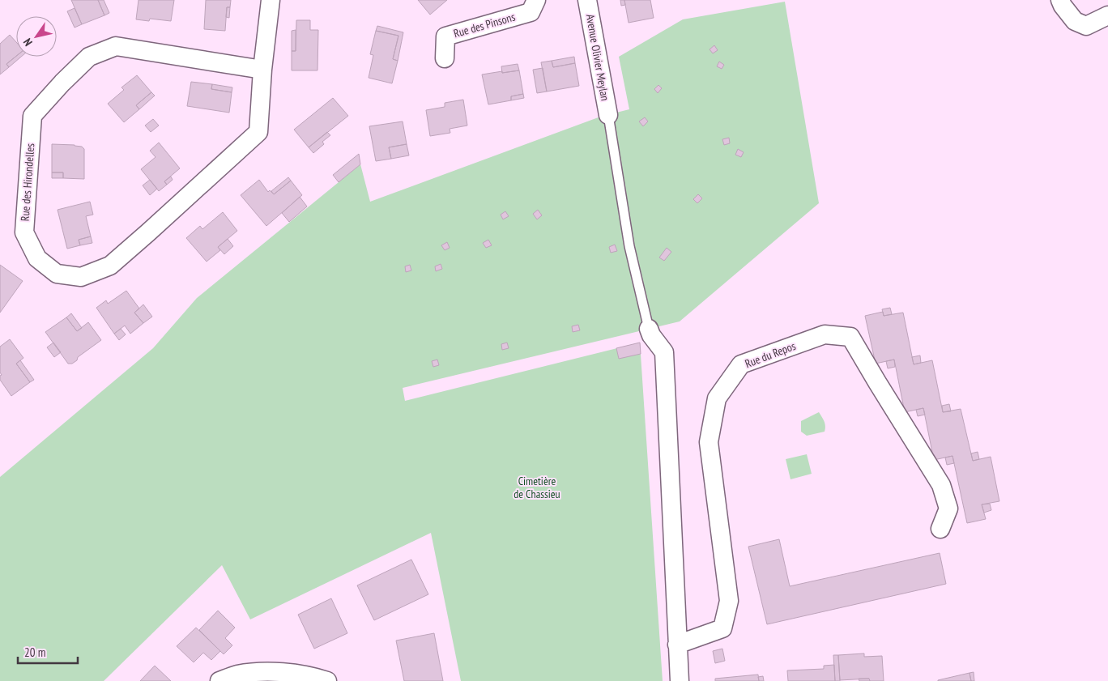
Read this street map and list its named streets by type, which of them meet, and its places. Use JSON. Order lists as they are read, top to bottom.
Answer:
{
  "streets": {
    "street": [
      "Rue des Pinsons",
      "Avenue Olivier Meylan",
      "Rue des Hirondelles",
      "Rue du Repos"
    ]
  },
  "parks": ["Cimetière de Chassieu"],
  "scale_bar": "20 m",
  "north": "bottom left"
}
